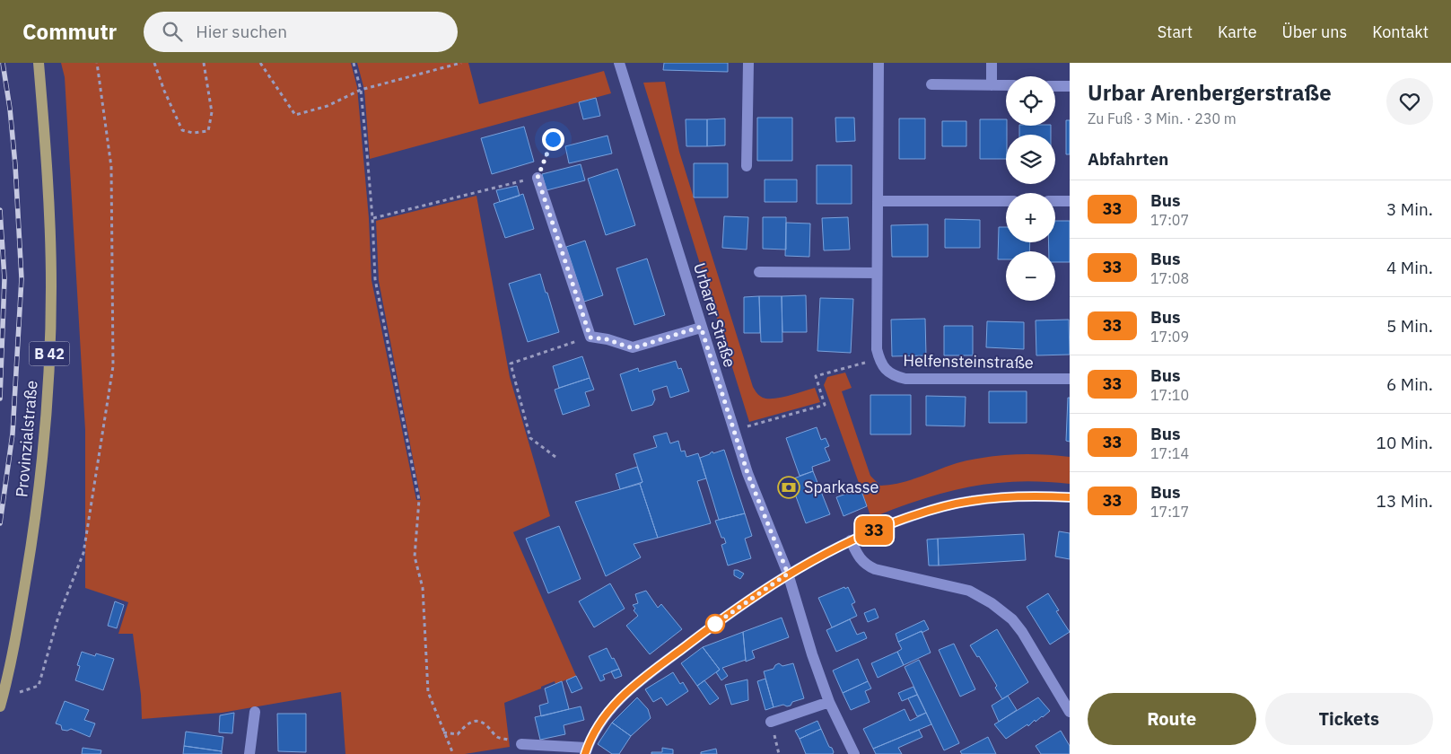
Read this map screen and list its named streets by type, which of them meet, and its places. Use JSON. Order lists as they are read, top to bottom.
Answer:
{
  "streets": {
    "main road": ["B 42", "Provinzialstraße"],
    "street": ["Urbarer Straße", "Helfensteinstraße"]
  },
  "places": {
    "bank": ["Sparkasse"]
  },
  "lines": ["bus line 33"],
  "page": {
    "header": "Commutr",
    "search": "Hier suchen",
    "nav": [
      "Start",
      "Karte",
      "Über uns",
      "Kontakt"
    ],
    "on_map": "33",
    "heading": [
      ["Urbar Arenbergerstraße", "Zu Fuß · 3 Min. · 230 m"],
      "Abfahrten"
    ],
    "map_buttons": ["+", "−"],
    "list": [
      {
        "mark": "33",
        "name": "Bus",
        "note": "17:07",
        "value": "3 Min."
      },
      {
        "mark": "33",
        "name": "Bus",
        "note": "17:08",
        "value": "4 Min."
      },
      {
        "mark": "33",
        "name": "Bus",
        "note": "17:09",
        "value": "5 Min."
      },
      {
        "mark": "33",
        "name": "Bus",
        "note": "17:10",
        "value": "6 Min."
      },
      {
        "mark": "33",
        "name": "Bus",
        "note": "17:14",
        "value": "10 Min."
      },
      {
        "mark": "33",
        "name": "Bus",
        "note": "17:17",
        "value": "13 Min."
      }
    ],
    "buttons": ["Route", "Tickets"]
  }
}
